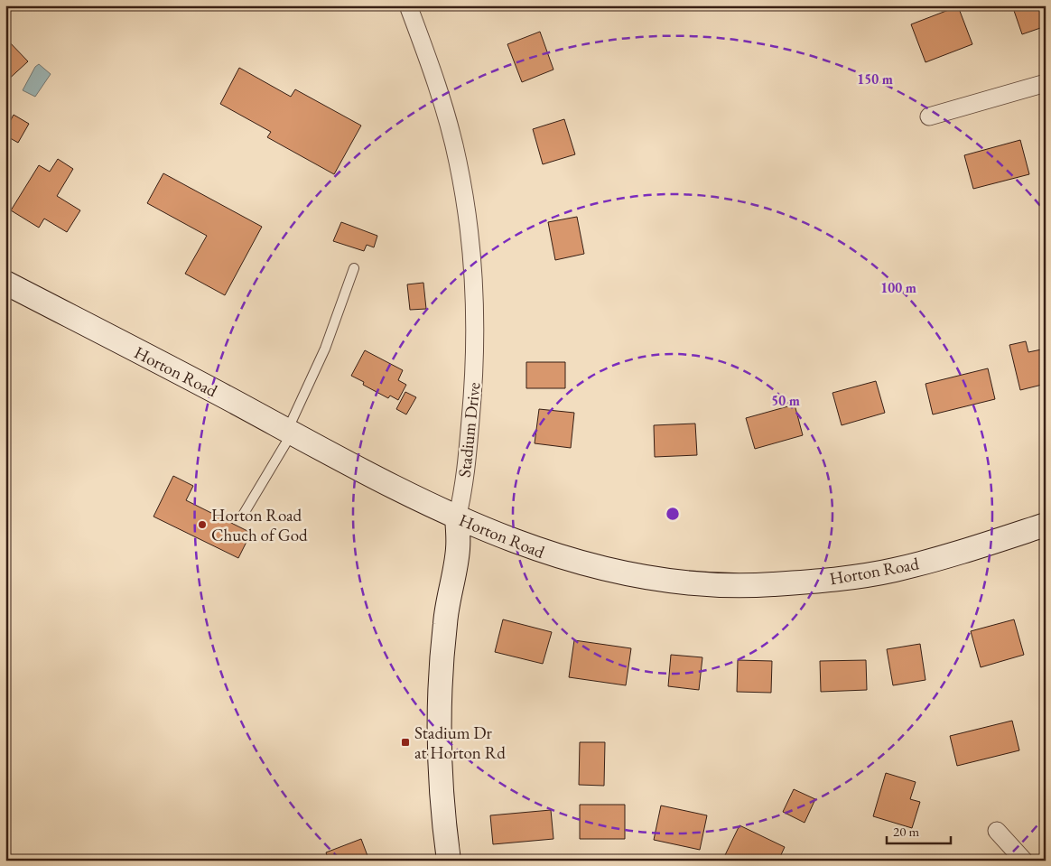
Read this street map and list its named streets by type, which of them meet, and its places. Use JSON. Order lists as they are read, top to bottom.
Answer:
{
  "streets": {
    "street": ["Horton Road", "Stadium Drive"]
  },
  "crossings": [
    ["Horton Road", "Stadium Drive"]
  ],
  "places": {
    "other": ["Horton Road Chuch of God"],
    "transit": ["Stadium Dr at Horton Rd"]
  },
  "scale_bar": "20 m",
  "rings": ["150 m", "100 m", "50 m"]
}
